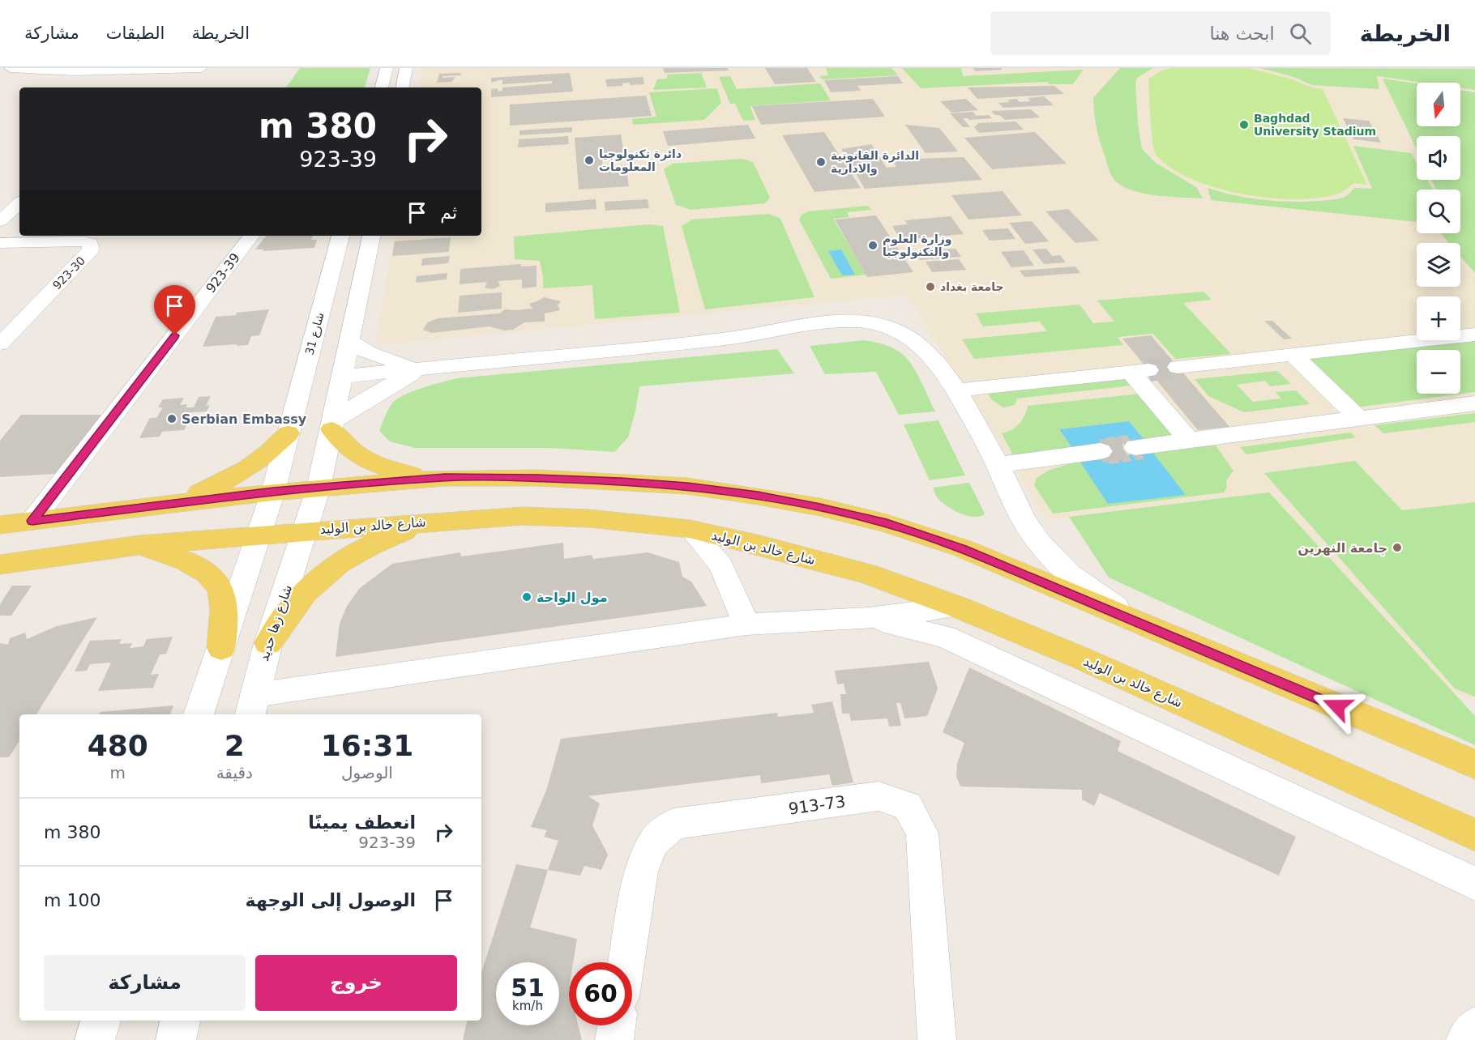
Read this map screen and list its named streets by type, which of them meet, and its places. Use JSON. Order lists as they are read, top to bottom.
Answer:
{
  "streets": {
    "main road": ["شارع خالد بن الوليد"],
    "street": [
      "923-30",
      "923-39",
      "شارع 31",
      "شارع زها حديد",
      "913-73"
    ]
  },
  "crossings": [
    ["شارع خالد بن الوليد", "شارع زها حديد"]
  ],
  "places": [
    "Baghdad University Stadium",
    "دائرة تكنولوجيا المعلومات",
    "الدائرة القانونية والادارية",
    "وزارة العلوم والتكنولوجيا",
    "جامعة بغداد",
    "Serbian Embassy",
    "جامعة النهرين",
    "مول الواحة"
  ],
  "north": "bottom",
  "page": {
    "header": "الخريطة",
    "search": "ابحث هنا",
    "nav": ["الخريطة", "الطبقات", "مشاركة"],
    "map_buttons": ["+", "−"],
    "turn": ["380 m", "923-39"],
    "then": "ثم",
    "eta": [
      "16:31",
      "الوصول",
      "2",
      "دقيقة",
      "480",
      "m"
    ],
    "list": [
      {
        "name": "انعطف يمينًا",
        "note": "923-39",
        "value": "380 m"
      },
      {
        "name": "الوصول إلى الوجهة",
        "value": "100 m"
      }
    ],
    "buttons": ["خروج", "مشاركة"],
    "speed": "51 km/h",
    "limit": "60"
  }
}
